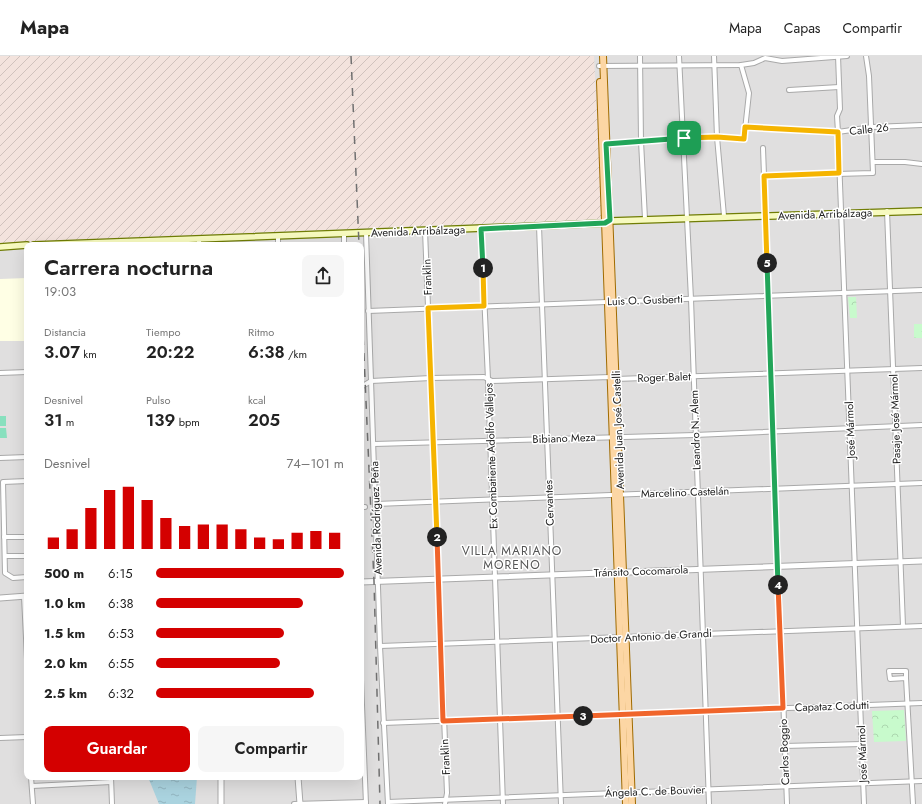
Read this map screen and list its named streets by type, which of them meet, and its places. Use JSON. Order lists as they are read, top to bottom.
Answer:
{
  "streets": {
    "main road": ["Avenida Arribálzaga", "Avenida Juan José Castelli"],
    "street": [
      "Calle 26",
      "Franklin",
      "Luis O. Gusberti",
      "Roger Balet",
      "Pasaje José Mármol",
      "Leandro N. Alem",
      "José Mármol",
      "Bibiano Meza",
      "Ex Combatiente Adolfo Vallejos",
      "Marcelino Castelán",
      "Cervantes",
      "Avenida Rodríguez Peña",
      "Tránsito Cocomarola",
      "Doctor Antonio de Grandi",
      "Capataz Codutti",
      "Carlos Boggio",
      "Ángela C. de Bouvier"
    ]
  },
  "crossings": [
    ["Calle 26", "José Mármol"],
    ["Avenida Arribálzaga", "Franklin"],
    ["Avenida Arribálzaga", "Pasaje José Mármol"],
    ["Avenida Arribálzaga", "Avenida Juan José Castelli"],
    ["Avenida Arribálzaga", "Leandro N. Alem"],
    ["Avenida Arribálzaga", "José Mármol"],
    ["Avenida Arribálzaga", "Ex Combatiente Adolfo Vallejos"],
    ["Avenida Arribálzaga", "Cervantes"],
    ["Avenida Arribálzaga", "Avenida Rodríguez Peña"],
    ["Avenida Arribálzaga", "Carlos Boggio"],
    ["Franklin", "Luis O. Gusberti"],
    ["Franklin", "Roger Balet"],
    ["Franklin", "Bibiano Meza"],
    ["Franklin", "Marcelino Castelán"],
    ["Franklin", "Tránsito Cocomarola"],
    ["Franklin", "Doctor Antonio de Grandi"],
    ["Franklin", "Capataz Codutti"],
    ["Franklin", "Ángela C. de Bouvier"],
    ["Luis O. Gusberti", "Pasaje José Mármol"],
    ["Luis O. Gusberti", "Avenida Juan José Castelli"],
    ["Luis O. Gusberti", "Leandro N. Alem"],
    ["Luis O. Gusberti", "José Mármol"],
    ["Luis O. Gusberti", "Ex Combatiente Adolfo Vallejos"],
    ["Luis O. Gusberti", "Cervantes"],
    ["Luis O. Gusberti", "Avenida Rodríguez Peña"],
    ["Luis O. Gusberti", "Carlos Boggio"],
    ["Roger Balet", "Pasaje José Mármol"],
    ["Roger Balet", "Avenida Juan José Castelli"],
    ["Roger Balet", "Leandro N. Alem"],
    ["Roger Balet", "José Mármol"],
    ["Roger Balet", "Ex Combatiente Adolfo Vallejos"],
    ["Roger Balet", "Cervantes"],
    ["Roger Balet", "Avenida Rodríguez Peña"],
    ["Roger Balet", "Carlos Boggio"],
    ["Pasaje José Mármol", "Bibiano Meza"],
    ["Pasaje José Mármol", "Marcelino Castelán"],
    ["Pasaje José Mármol", "Tránsito Cocomarola"],
    ["Pasaje José Mármol", "Doctor Antonio de Grandi"],
    ["Avenida Juan José Castelli", "Bibiano Meza"],
    ["Avenida Juan José Castelli", "Marcelino Castelán"],
    ["Avenida Juan José Castelli", "Tránsito Cocomarola"],
    ["Avenida Juan José Castelli", "Doctor Antonio de Grandi"],
    ["Avenida Juan José Castelli", "Capataz Codutti"],
    ["Avenida Juan José Castelli", "Ángela C. de Bouvier"],
    ["Leandro N. Alem", "Bibiano Meza"],
    ["Leandro N. Alem", "Marcelino Castelán"],
    ["Leandro N. Alem", "Tránsito Cocomarola"],
    ["Leandro N. Alem", "Doctor Antonio de Grandi"],
    ["Leandro N. Alem", "Capataz Codutti"],
    ["Leandro N. Alem", "Ángela C. de Bouvier"],
    ["José Mármol", "Bibiano Meza"],
    ["José Mármol", "Marcelino Castelán"],
    ["José Mármol", "Tránsito Cocomarola"],
    ["José Mármol", "Doctor Antonio de Grandi"],
    ["José Mármol", "Capataz Codutti"],
    ["José Mármol", "Ángela C. de Bouvier"],
    ["Bibiano Meza", "Ex Combatiente Adolfo Vallejos"],
    ["Bibiano Meza", "Cervantes"],
    ["Bibiano Meza", "Avenida Rodríguez Peña"],
    ["Bibiano Meza", "Carlos Boggio"],
    ["Ex Combatiente Adolfo Vallejos", "Marcelino Castelán"],
    ["Ex Combatiente Adolfo Vallejos", "Tránsito Cocomarola"],
    ["Ex Combatiente Adolfo Vallejos", "Doctor Antonio de Grandi"],
    ["Ex Combatiente Adolfo Vallejos", "Capataz Codutti"],
    ["Ex Combatiente Adolfo Vallejos", "Ángela C. de Bouvier"],
    ["Marcelino Castelán", "Cervantes"],
    ["Marcelino Castelán", "Avenida Rodríguez Peña"],
    ["Marcelino Castelán", "Carlos Boggio"],
    ["Cervantes", "Tránsito Cocomarola"],
    ["Cervantes", "Doctor Antonio de Grandi"],
    ["Cervantes", "Capataz Codutti"],
    ["Cervantes", "Ángela C. de Bouvier"],
    ["Avenida Rodríguez Peña", "Tránsito Cocomarola"],
    ["Avenida Rodríguez Peña", "Doctor Antonio de Grandi"],
    ["Avenida Rodríguez Peña", "Capataz Codutti"],
    ["Avenida Rodríguez Peña", "Ángela C. de Bouvier"],
    ["Tránsito Cocomarola", "Carlos Boggio"],
    ["Doctor Antonio de Grandi", "Carlos Boggio"],
    ["Capataz Codutti", "Carlos Boggio"],
    ["Carlos Boggio", "Ángela C. de Bouvier"]
  ],
  "districts": ["VILLA MARIANO MORENO"],
  "page": {
    "header": "Mapa",
    "nav": ["Mapa", "Capas", "Compartir"],
    "heading": ["Carrera nocturna", "19:03"],
    "pins": [
      "5",
      "1",
      "2",
      "4",
      "3"
    ],
    "stats": [
      ["Distancia", "3.07 km"],
      ["Tiempo", "20:22"],
      ["Ritmo", "6:38 /km"],
      ["Desnivel", "31 m"],
      ["Pulso", "139 bpm"],
      ["kcal", "205"]
    ],
    "chart": ["Desnivel", "74–101 m"],
    "list": [
      {
        "name": "500 m",
        "note": "6:15"
      },
      {
        "name": "1.0 km",
        "note": "6:38"
      },
      {
        "name": "1.5 km",
        "note": "6:53"
      },
      {
        "name": "2.0 km",
        "note": "6:55"
      },
      {
        "name": "2.5 km",
        "note": "6:32"
      }
    ],
    "buttons": ["Guardar", "Compartir"]
  }
}
